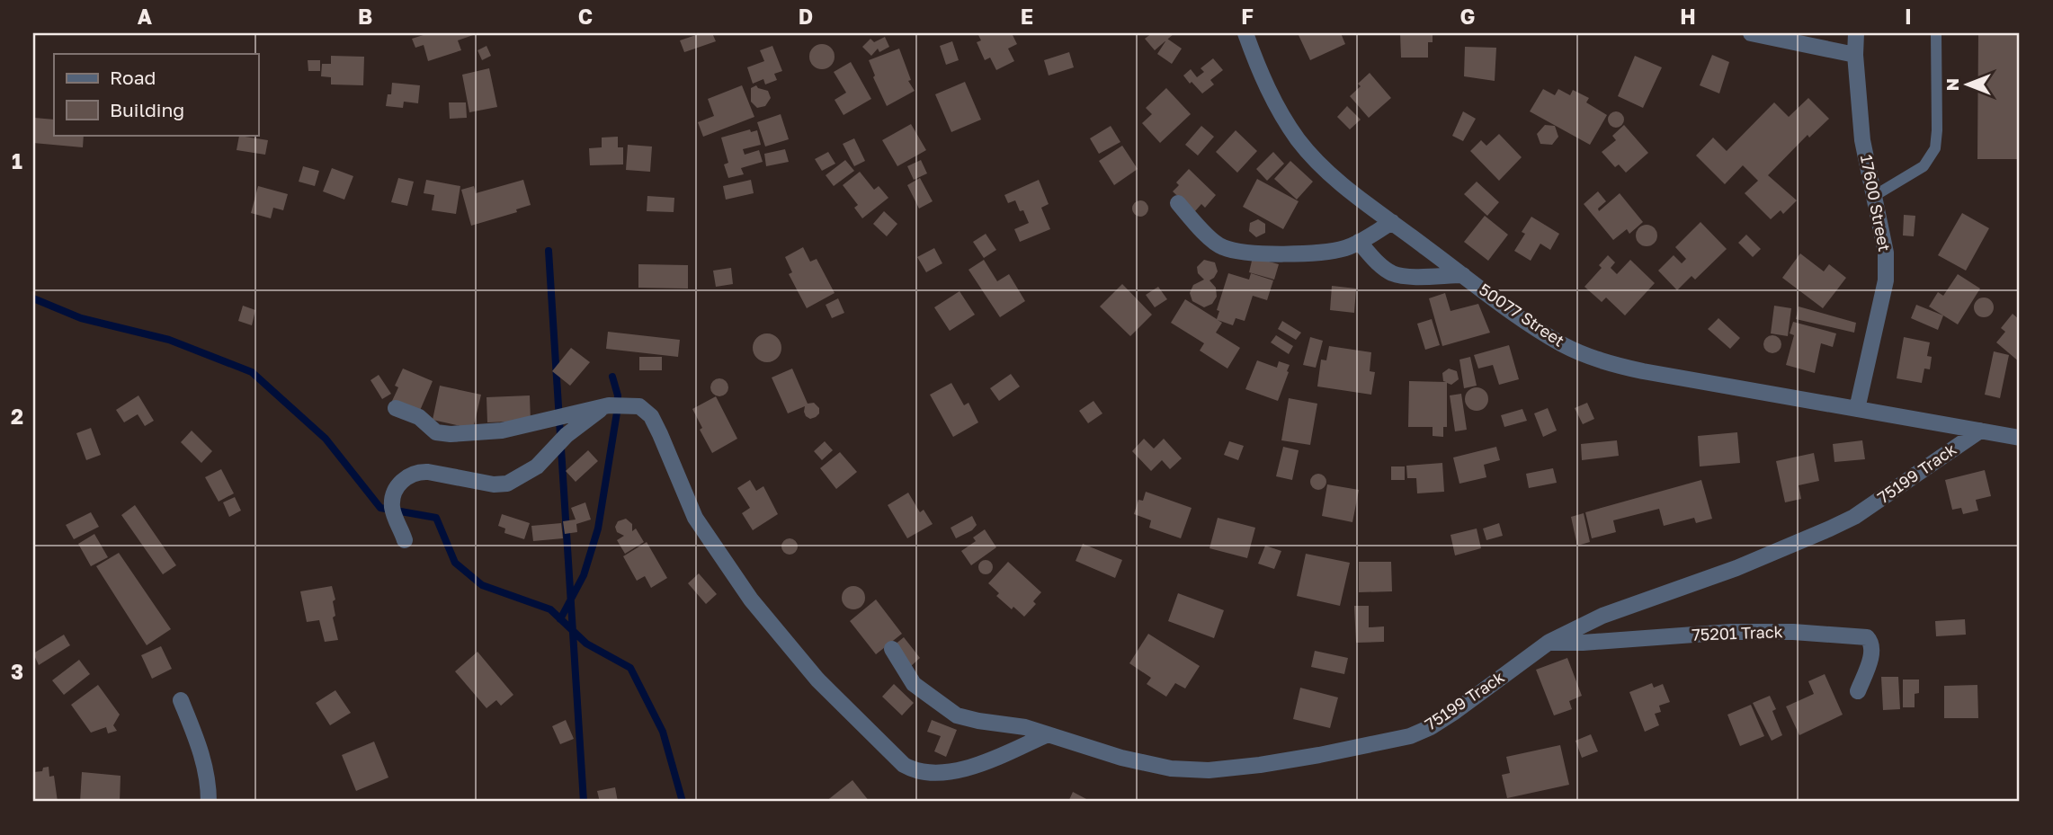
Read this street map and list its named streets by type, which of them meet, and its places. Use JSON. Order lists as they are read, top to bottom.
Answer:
{
  "streets": {
    "street": [
      "17600 Street",
      "50077 Street",
      "75199 Track",
      "75201 Track"
    ]
  },
  "crossings": [
    ["17600 Street", "50077 Street"],
    ["50077 Street", "75199 Track"],
    ["75199 Track", "75201 Track"]
  ],
  "legend": ["Road", "Building"],
  "north": "left",
  "grid": {
    "columns": [
      "A",
      "B",
      "C",
      "D",
      "E",
      "F",
      "G",
      "H",
      "I"
    ],
    "rows": ["1", "2", "3"]
  }
}
